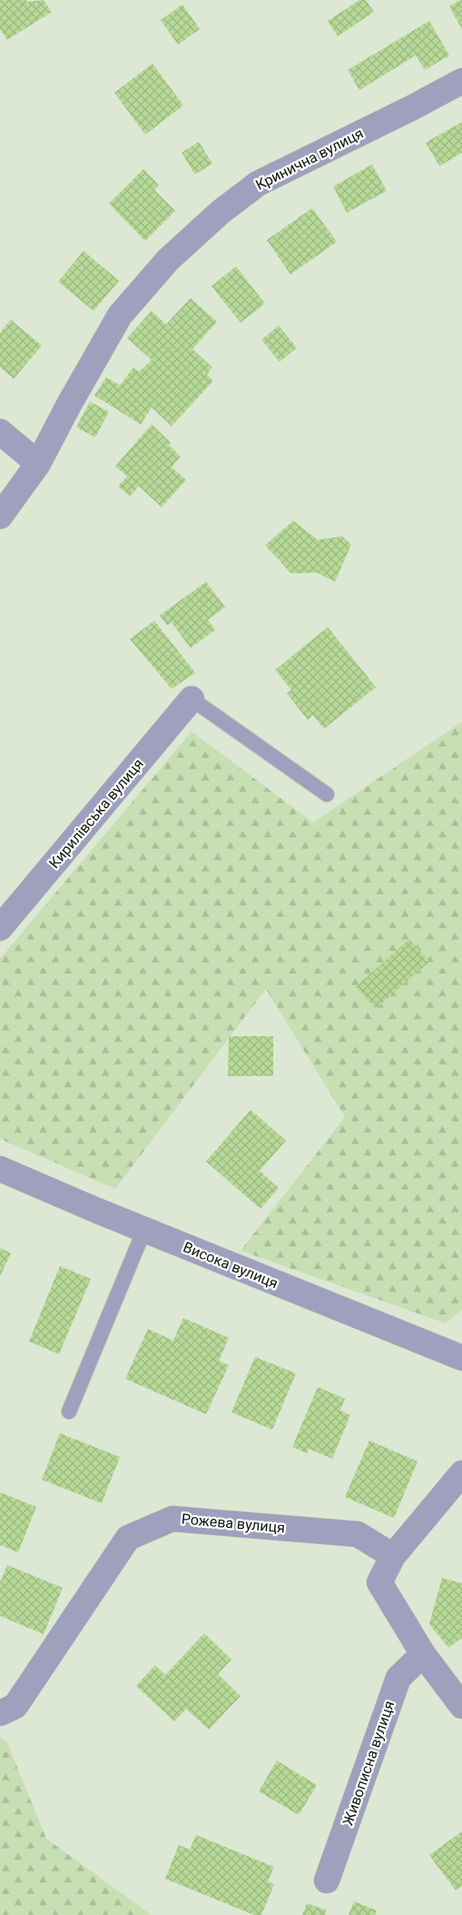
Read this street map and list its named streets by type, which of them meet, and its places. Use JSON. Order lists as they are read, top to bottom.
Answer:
{
  "streets": {
    "street": [
      "Кринична вулиця",
      "Кирилівська вулиця",
      "Висока вулиця",
      "Рожева вулиця",
      "Живописна вулиця"
    ]
  }
}
